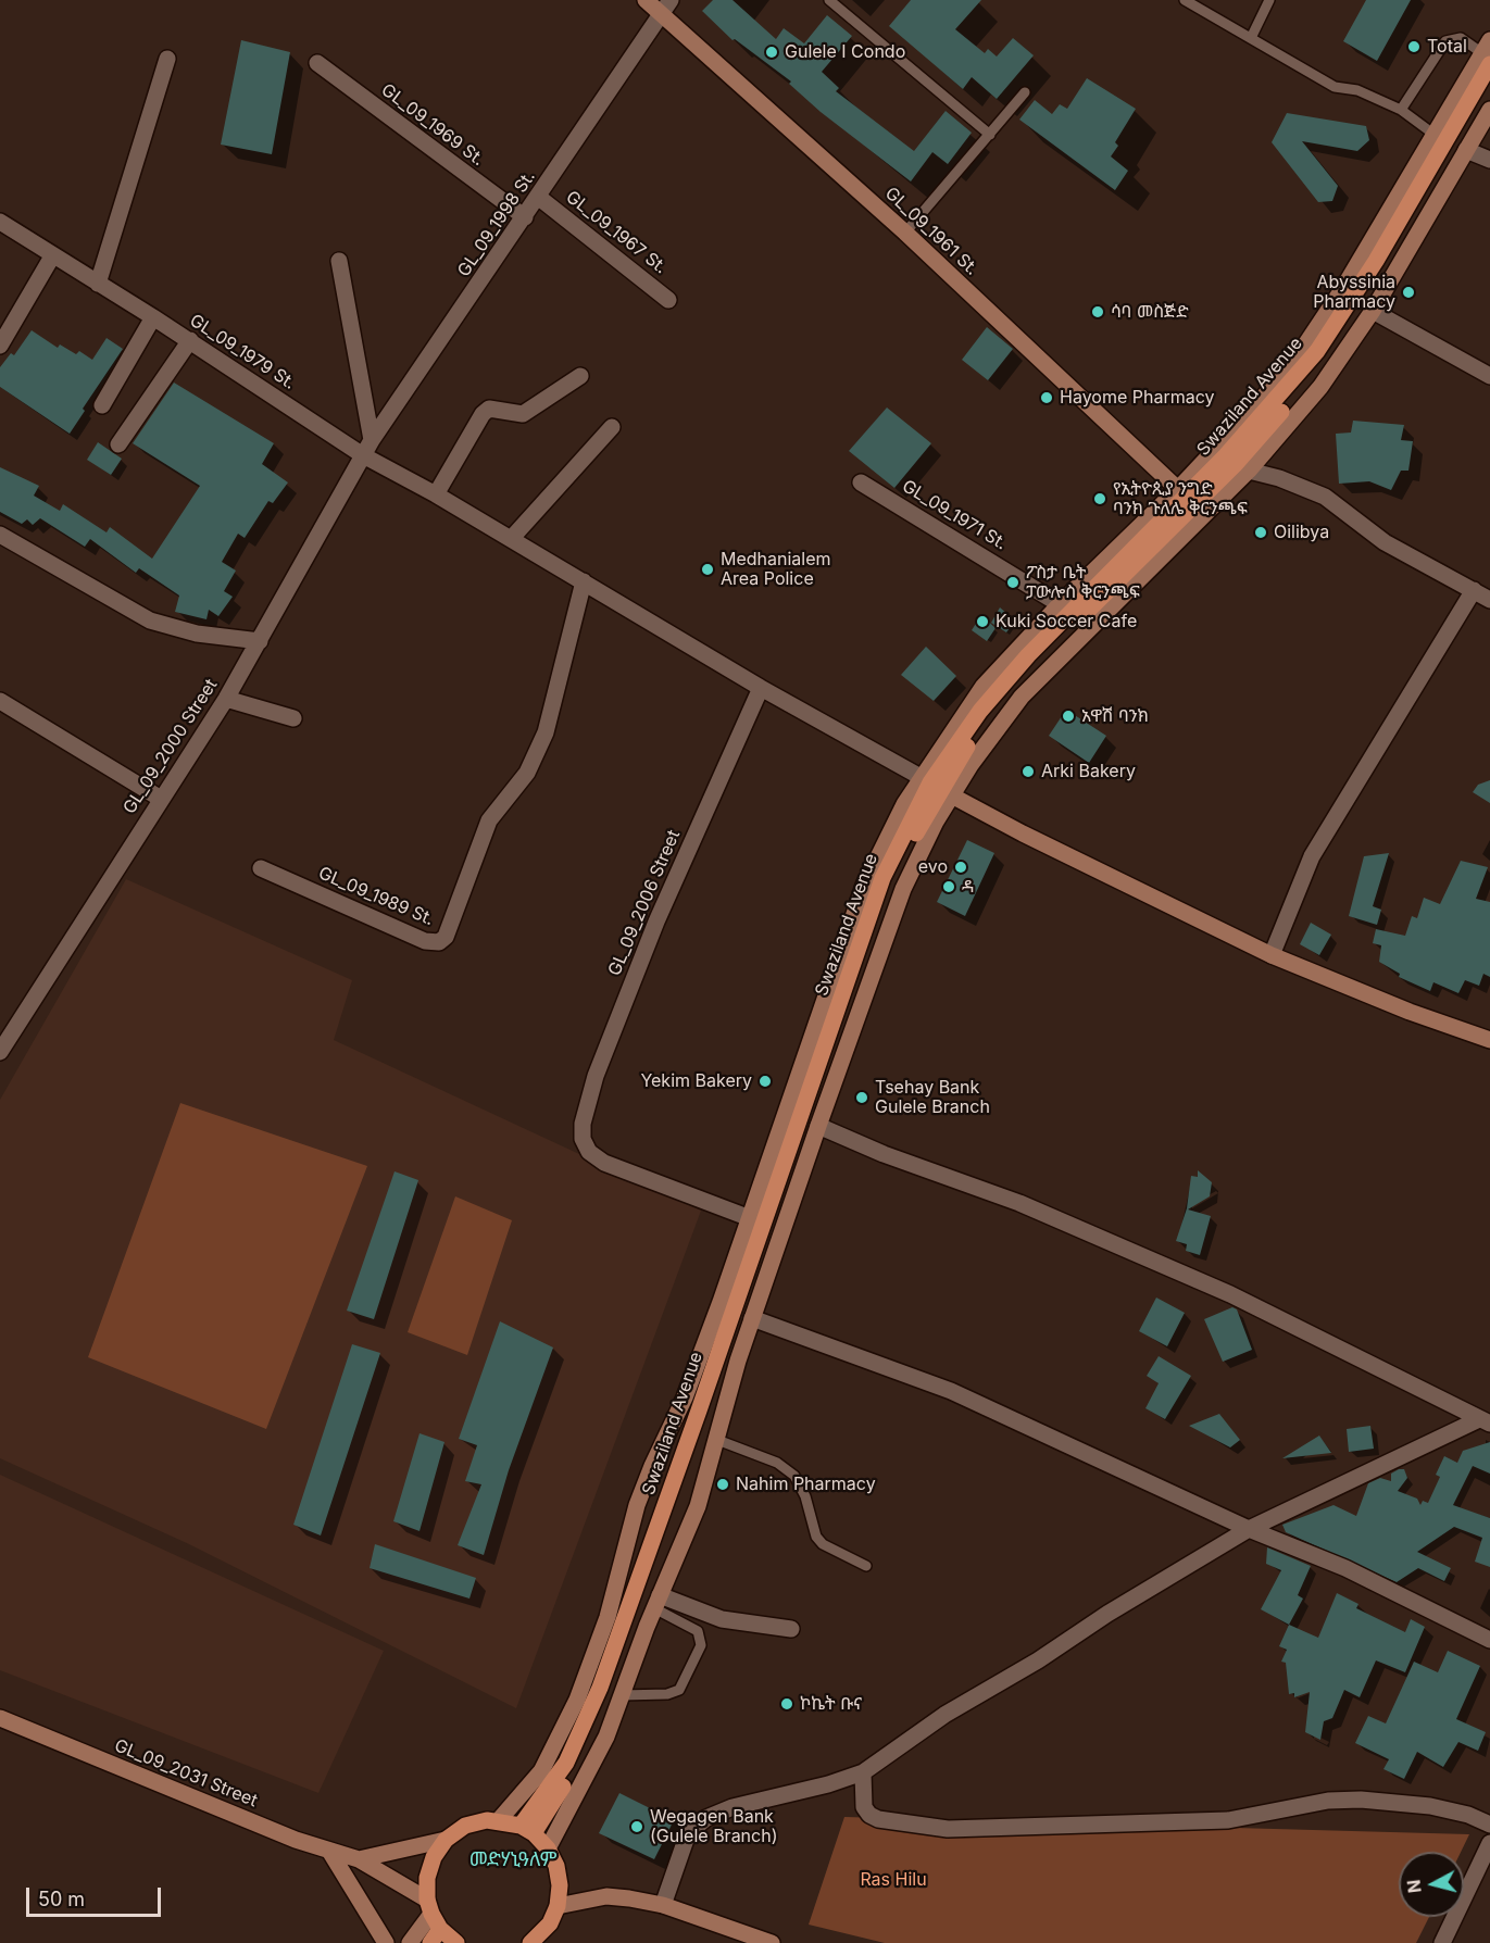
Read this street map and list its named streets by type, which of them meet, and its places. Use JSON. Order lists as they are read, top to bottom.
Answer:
{
  "streets": {
    "main road": ["GL_09_1961 St.", "Swaziland Avenue", "GL_09_2031 Street"],
    "street": [
      "GL_09_1969 St.",
      "GL_09_1998 St.",
      "GL_09_1967 St.",
      "GL_09_1979 St.",
      "GL_09_1971 St.",
      "GL_09_2000 Street",
      "GL_09_1989 St.",
      "GL_09_2006 Street"
    ]
  },
  "crossings": [
    ["GL_09_1969 St.", "GL_09_1998 St."],
    ["GL_09_1998 St.", "GL_09_1961 St."],
    ["GL_09_1998 St.", "GL_09_1967 St."],
    ["GL_09_1998 St.", "GL_09_1979 St."],
    ["GL_09_1998 St.", "GL_09_2000 Street"],
    ["GL_09_1961 St.", "Swaziland Avenue"],
    ["GL_09_1979 St.", "Swaziland Avenue"],
    ["GL_09_1979 St.", "GL_09_2000 Street"],
    ["GL_09_1979 St.", "GL_09_1989 St."],
    ["GL_09_1979 St.", "GL_09_2006 Street"]
  ],
  "districts": ["መድሃኒዓለም"],
  "parks": ["Ras Hilu"],
  "places": [
    "Total",
    "Gulele I Condo",
    "Abyssinia Pharmacy",
    "ሳባ መስጅድ",
    "Hayome Pharmacy",
    "የኢትዮጲያ ንግድ ባንክ ጉለሌ ቅርንጫፍ",
    "Oilibya",
    "Medhanialem Area Police",
    "ፖስታ ቤት ፓውሎስ ቅርንጫፍ",
    "Kuki Soccer Cafe",
    "አዋሽ ባንክ",
    "Arki Bakery",
    "evo",
    "ዳ",
    "Yekim Bakery",
    "Tsehay Bank Gulele Branch",
    "Nahim Pharmacy",
    "ኮኬት ቡና",
    "Wegagen Bank (Gulele Branch)"
  ],
  "scale_bar": "50 m",
  "north": "left"
}
